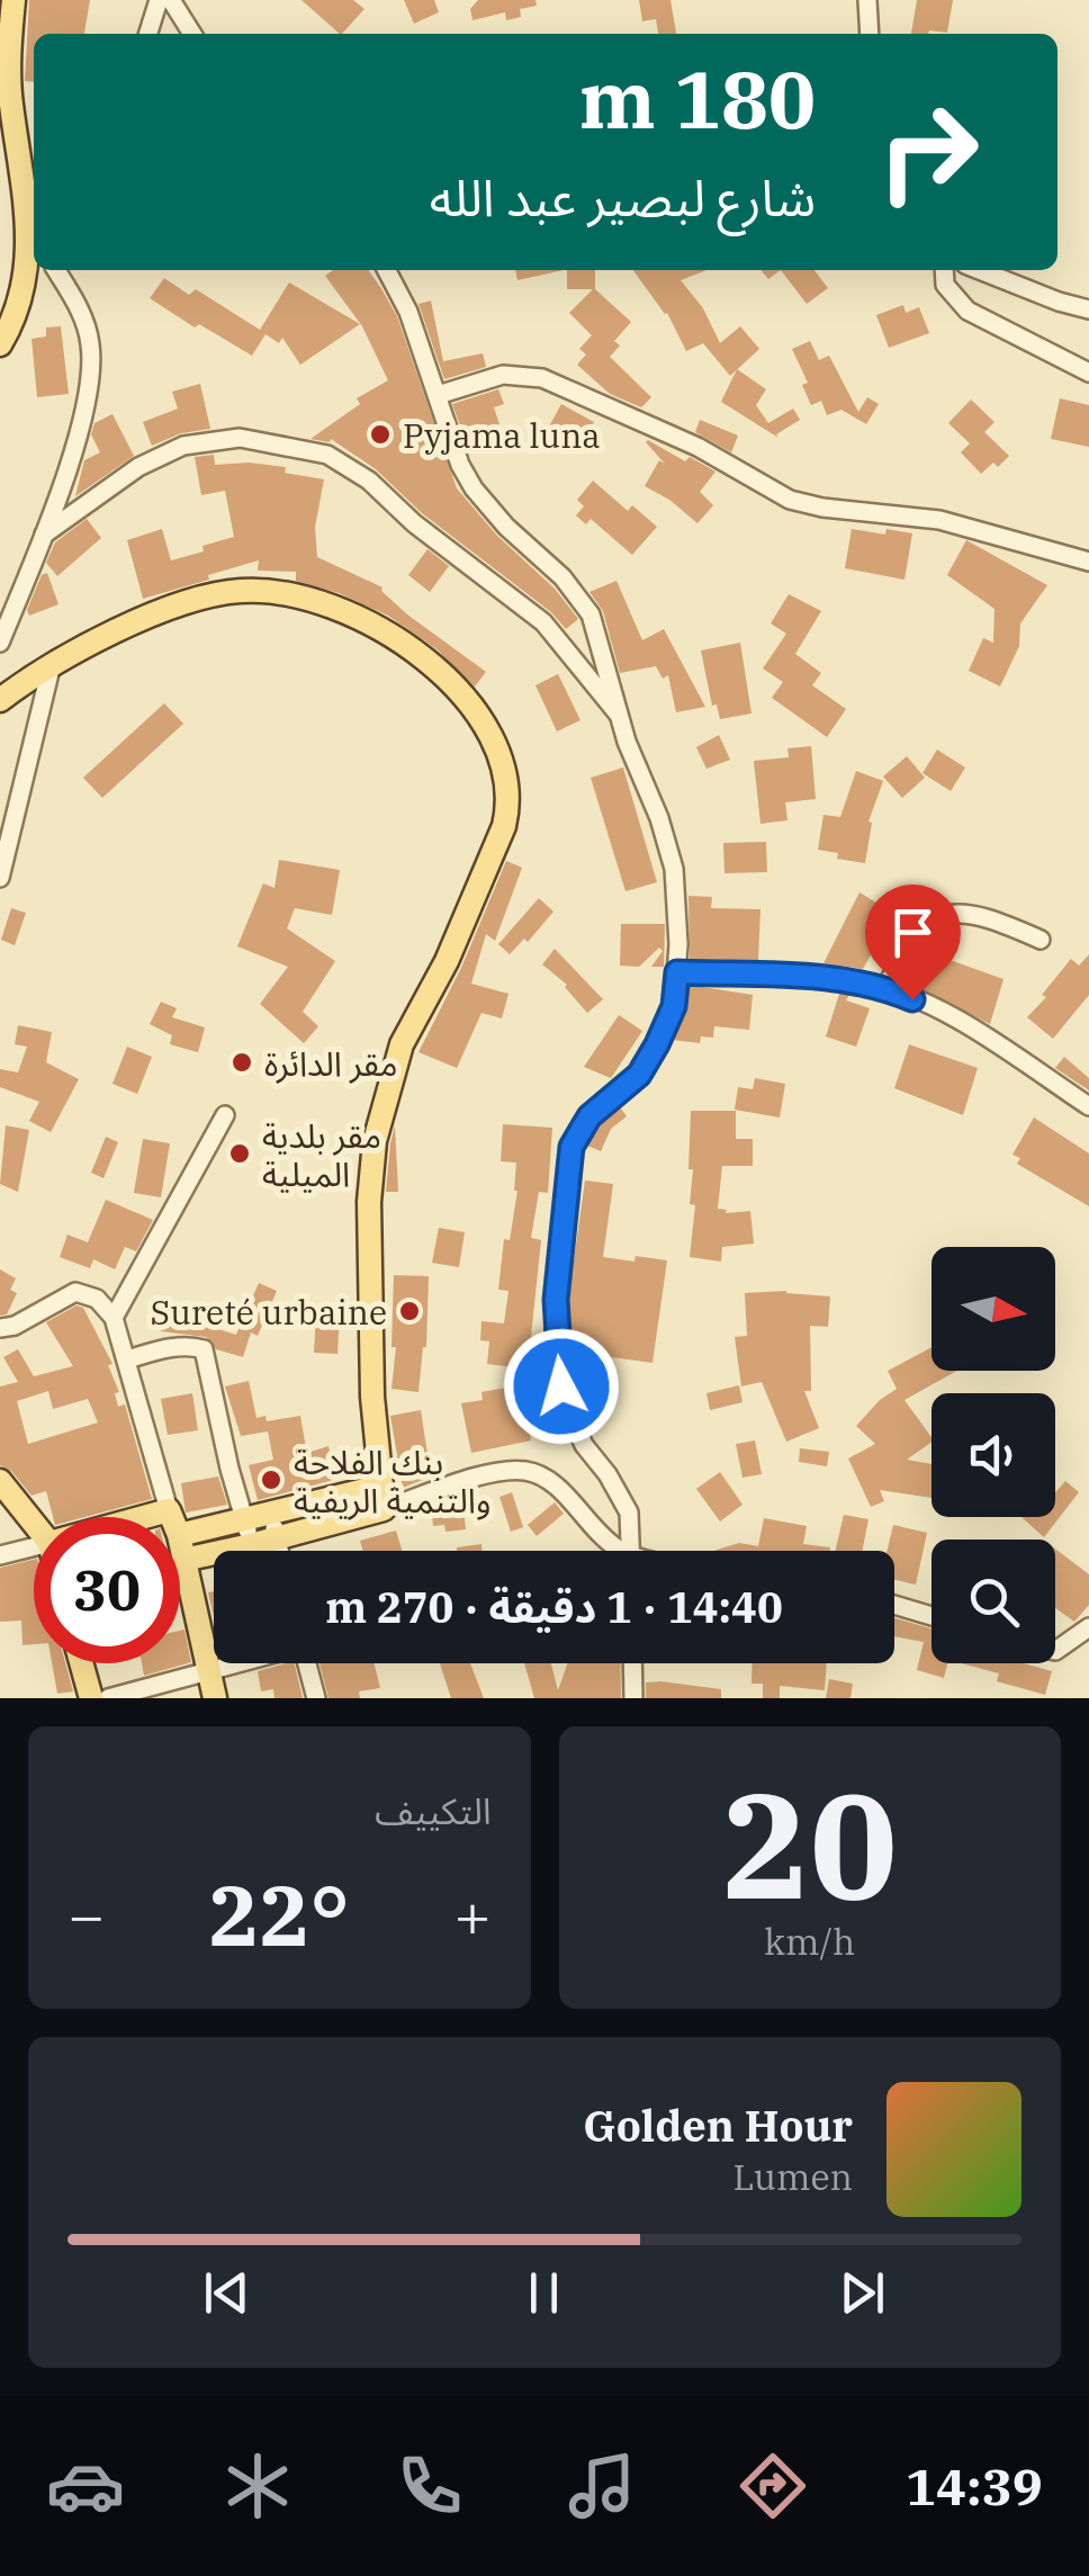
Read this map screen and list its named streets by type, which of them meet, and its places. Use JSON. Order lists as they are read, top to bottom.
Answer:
{
  "places": [
    "Pyjama luna",
    "مقر الدائرة",
    "مقر بلدية الميلية",
    "Sureté urbaine",
    "بنك الفلاحة والتنمية الريفية"
  ],
  "north": "right",
  "page": {
    "turn": ["180 m", "شارع لبصير عبد الله"],
    "limit": "30",
    "trip": "14:40 · 1 دقيقة · 270 m",
    "tile": [
      ["20", "km/h"],
      "التكييف"
    ],
    "heat": ["−", "22°", "+"],
    "song": ["Golden Hour", "Lumen"],
    "tabs": "14:39"
  }
}
